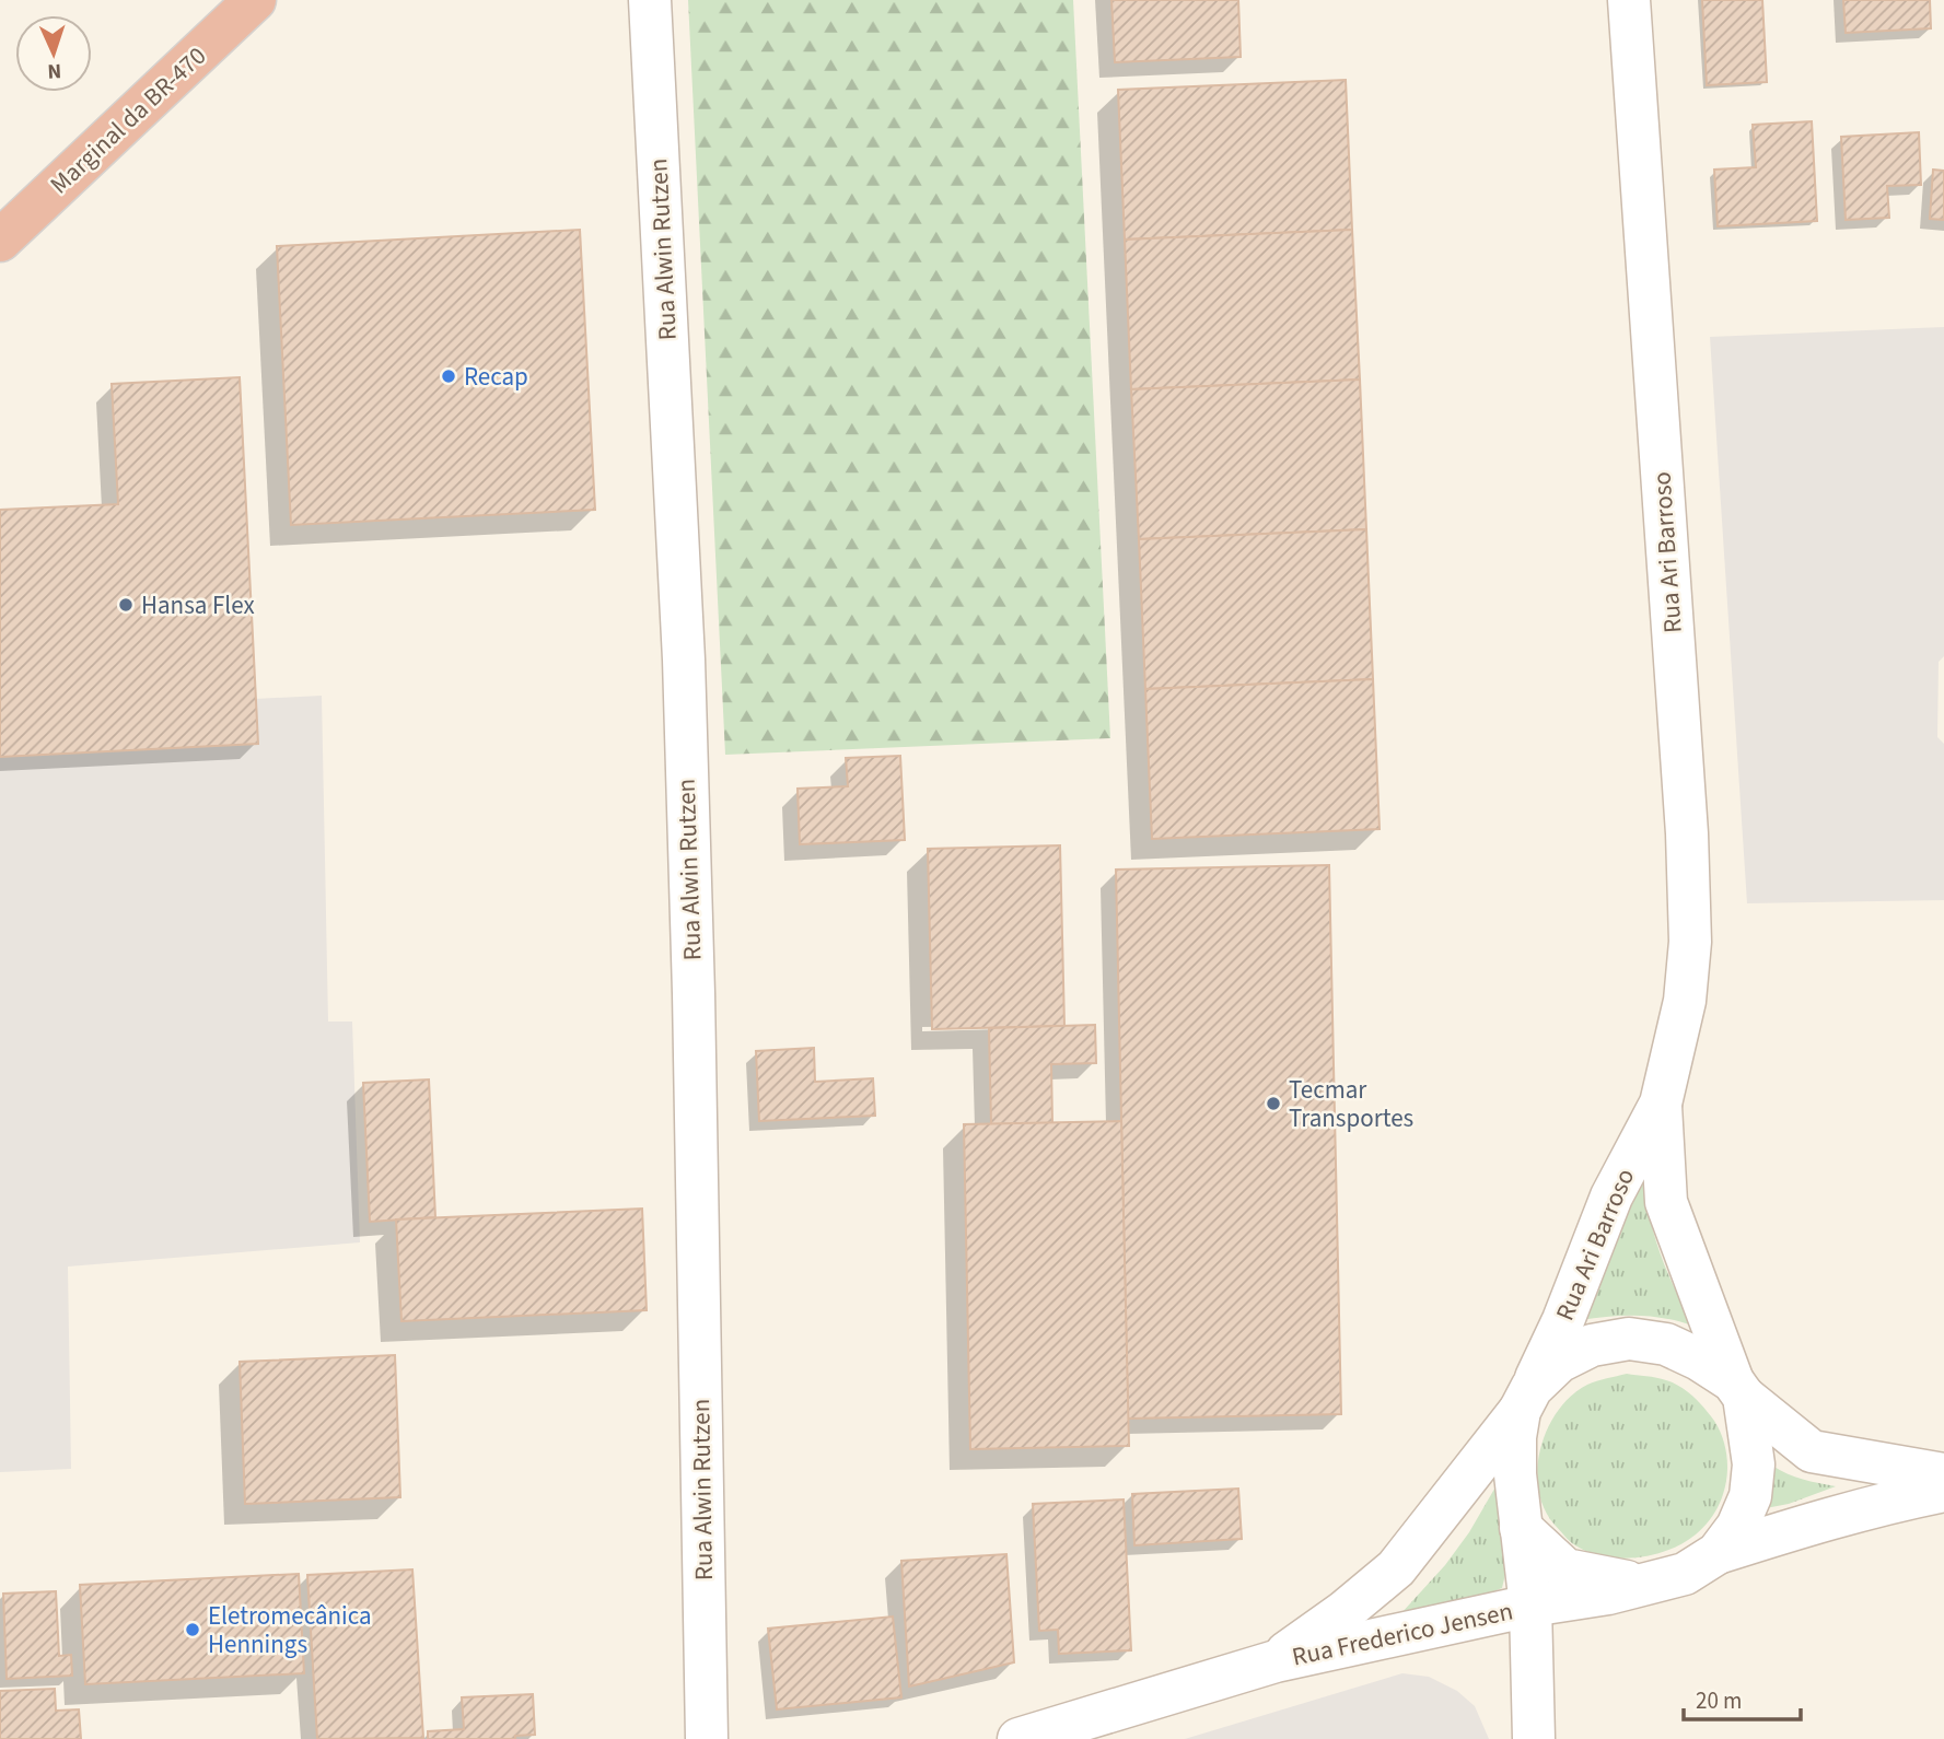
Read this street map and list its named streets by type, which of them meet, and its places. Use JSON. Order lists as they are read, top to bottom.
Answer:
{
  "streets": {
    "highway": ["Marginal da BR-470"],
    "street": ["Rua Alwin Rutzen", "Rua Ari Barroso", "Rua Frederico Jensen"]
  },
  "crossings": [
    ["Rua Ari Barroso", "Rua Frederico Jensen"]
  ],
  "places": [
    "Recap",
    "Hansa Flex",
    "Tecmar Transportes",
    "Eletromecânica Hennings"
  ],
  "scale_bar": "20 m",
  "north": "bottom"
}
